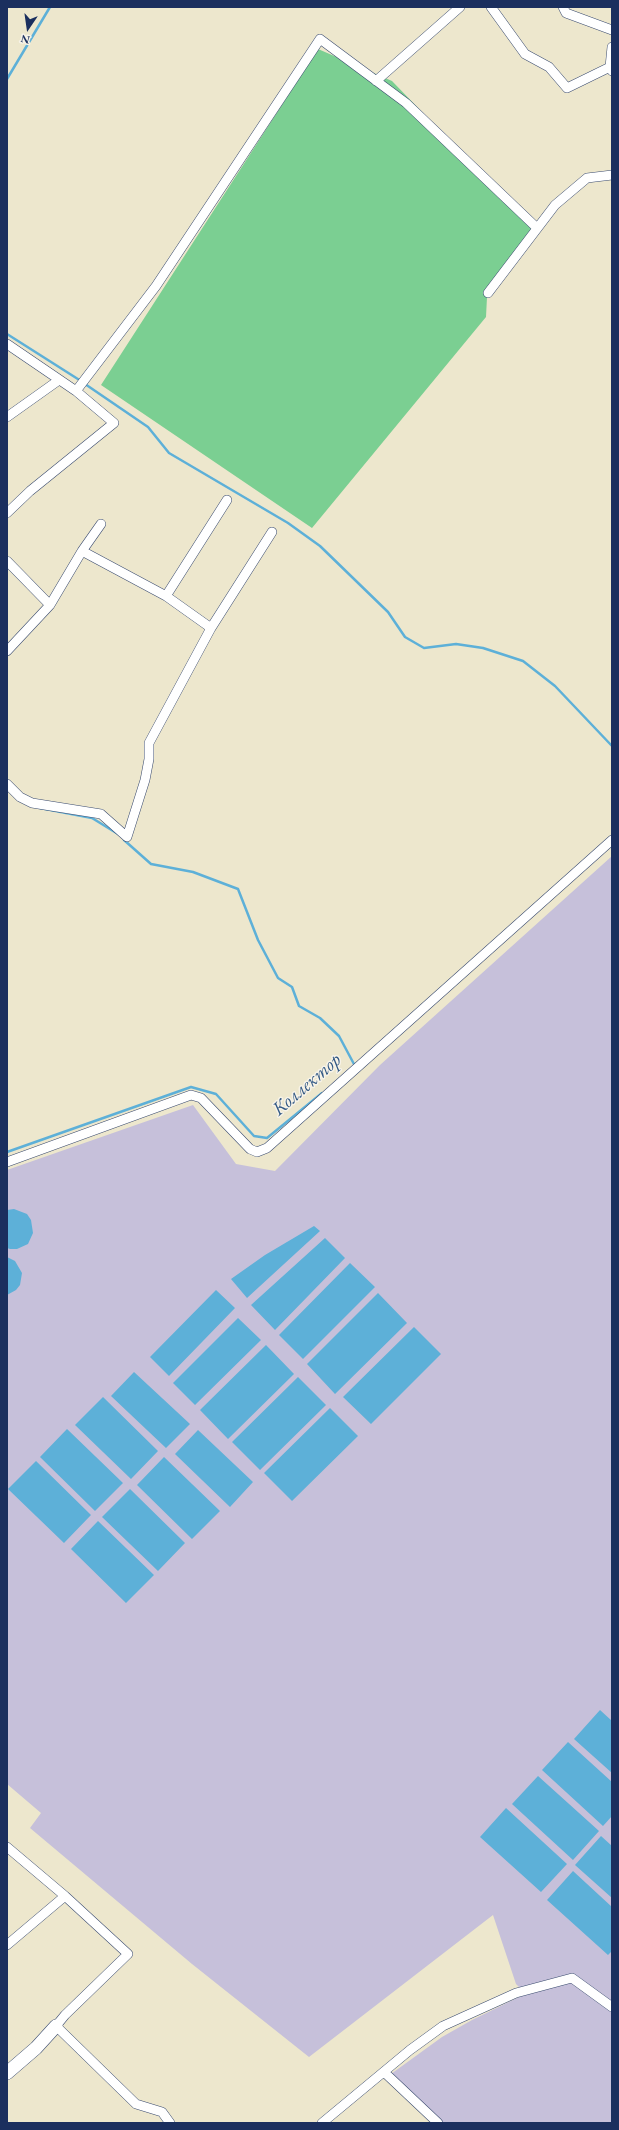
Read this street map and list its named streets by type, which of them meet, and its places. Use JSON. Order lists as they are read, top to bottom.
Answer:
{
  "water": ["Коллектор"],
  "north": "bottom"
}
